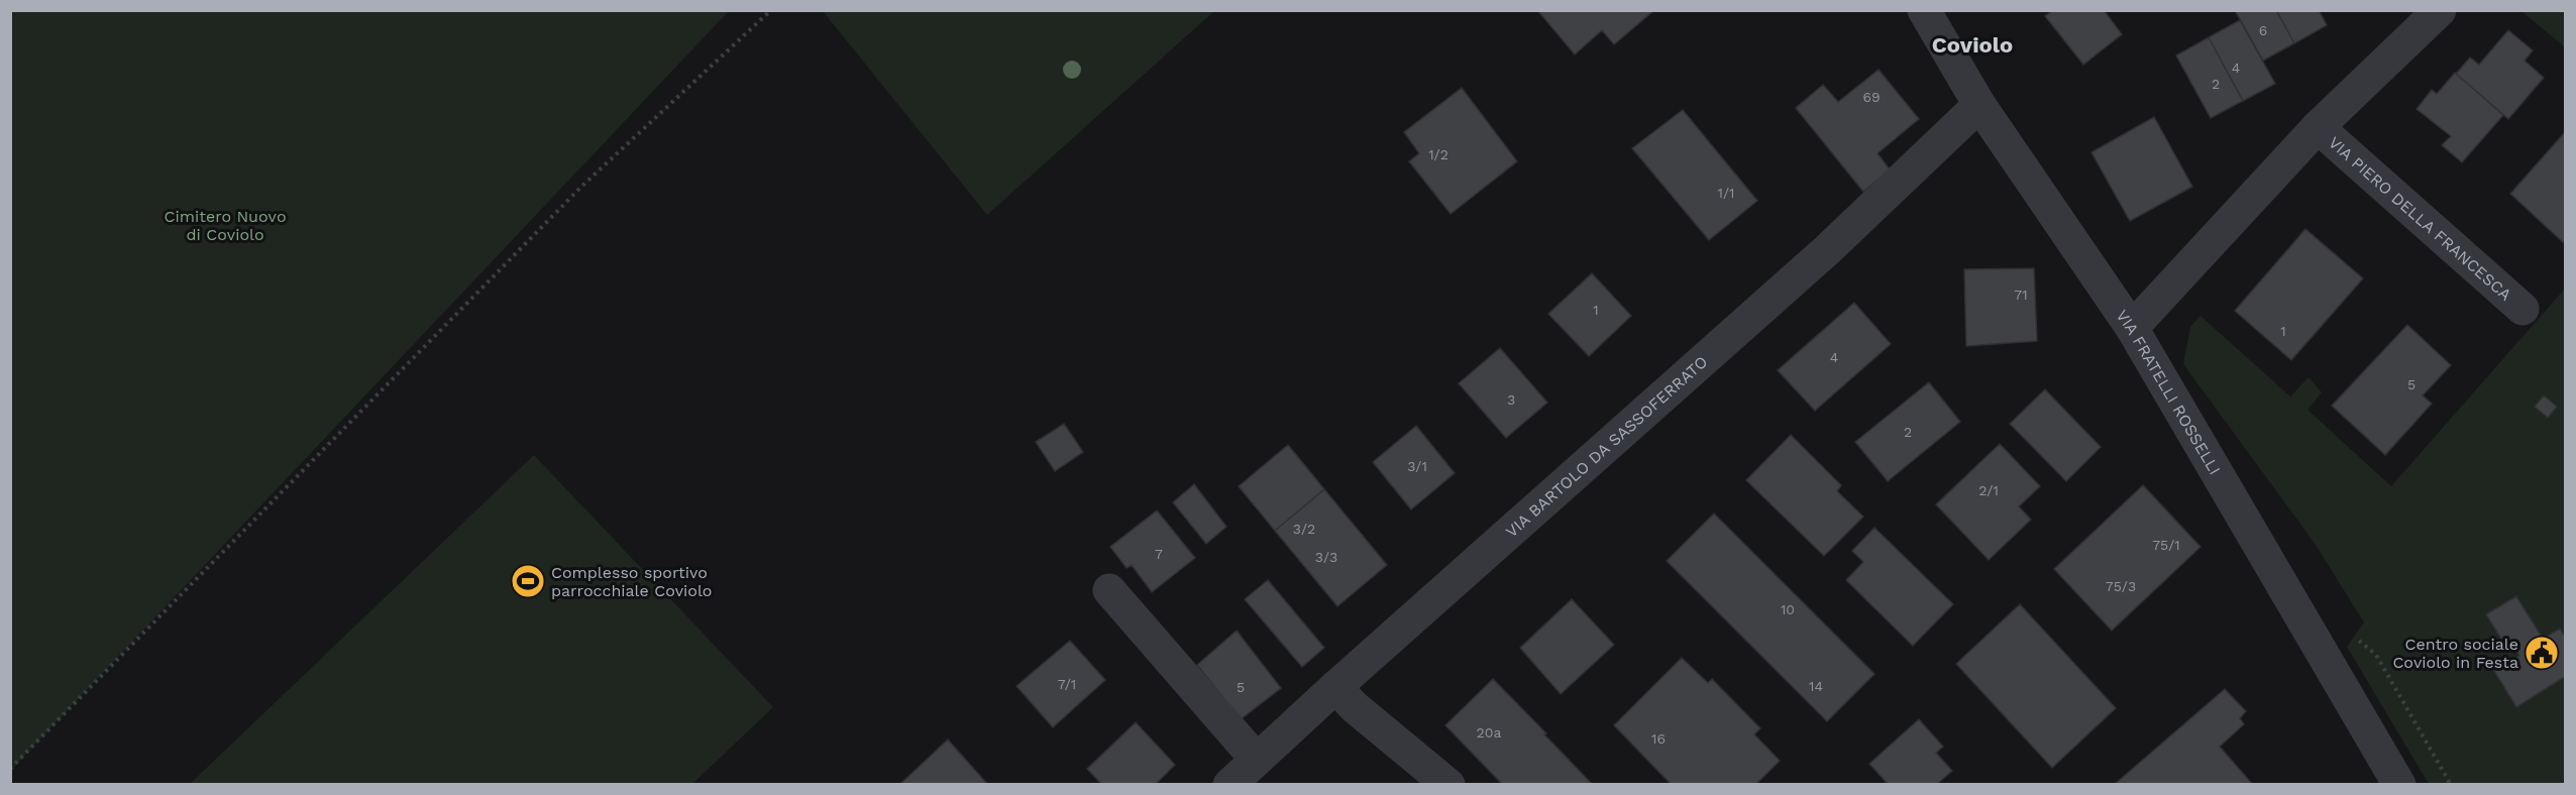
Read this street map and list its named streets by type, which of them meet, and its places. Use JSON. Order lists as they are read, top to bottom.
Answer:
{
  "streets": {
    "street": ["VIA PIERO DELLA FRANCESCA", "VIA FRATELLI ROSSELLI", "VIA BARTOLO DA SASSOFERRATO"]
  },
  "crossings": [
    ["VIA PIERO DELLA FRANCESCA", "VIA FRATELLI ROSSELLI"],
    ["VIA FRATELLI ROSSELLI", "VIA BARTOLO DA SASSOFERRATO"]
  ],
  "districts": ["Coviolo"],
  "parks": ["Cimitero Nuovo di Coviolo"],
  "places": {
    "sports": ["Complesso sportivo parrocchiale Coviolo"],
    "public building": ["Centro sociale Coviolo in Festa"]
  },
  "house_numbers": [
    "6",
    "4",
    "2",
    "69",
    "1/2",
    "1/1",
    "71",
    "1",
    "1",
    "4",
    "5",
    "3",
    "2",
    "3/1",
    "2/1",
    "3/2",
    "75/1",
    "7",
    "3/3",
    "75/3",
    "10",
    "7/1",
    "14",
    "5",
    "20a",
    "16"
  ]
}
